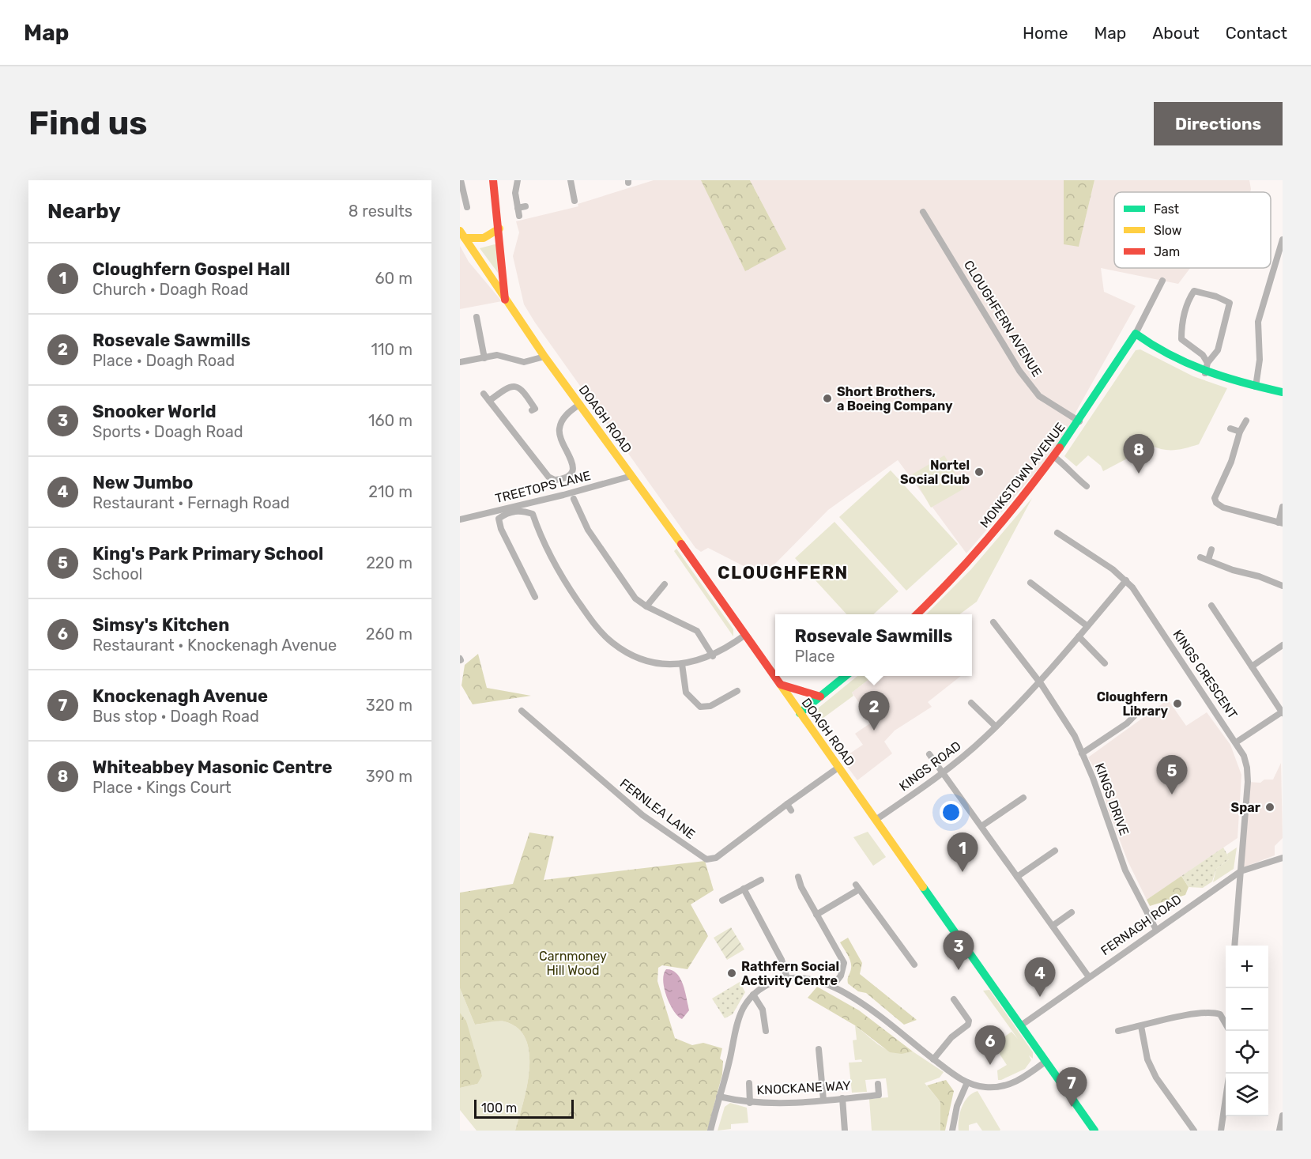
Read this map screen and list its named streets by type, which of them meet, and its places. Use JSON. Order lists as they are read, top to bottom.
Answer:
{
  "streets": {
    "main road": ["DOAGH ROAD", "MONKSTOWN AVENUE"],
    "street": [
      "CLOUGHFERN AVENUE",
      "TREETOPS LANE",
      "KINGS CRESCENT",
      "KINGS ROAD",
      "KINGS DRIVE",
      "FERNLEA LANE",
      "FERNAGH ROAD",
      "KNOCKANE WAY"
    ]
  },
  "crossings": [
    ["CLOUGHFERN AVENUE", "MONKSTOWN AVENUE"],
    ["DOAGH ROAD", "TREETOPS LANE"],
    ["DOAGH ROAD", "KINGS ROAD"],
    ["DOAGH ROAD", "FERNLEA LANE"],
    ["DOAGH ROAD", "FERNAGH ROAD"],
    ["KINGS CRESCENT", "KINGS ROAD"],
    ["KINGS CRESCENT", "FERNAGH ROAD"],
    ["KINGS ROAD", "KINGS DRIVE"],
    ["KINGS DRIVE", "FERNAGH ROAD"]
  ],
  "districts": ["CLOUGHFERN"],
  "parks": ["Carnmoney Hill Wood"],
  "places": [
    "Short Brothers, a Boeing Company",
    "Nortel Social Club",
    "Cloughfern Library",
    "Spar",
    "Rathfern Social Activity Centre"
  ],
  "legend": ["Fast", "Slow", "Jam"],
  "scale_bar": "100 m",
  "page": {
    "header": "Map",
    "nav": [
      "Home",
      "Map",
      "About",
      "Contact"
    ],
    "buttons": "Directions",
    "title": "Find us",
    "heading": ["Nearby", "8 results"],
    "list": [
      {
        "mark": "1",
        "name": "Cloughfern Gospel Hall",
        "note": "Church · Doagh Road",
        "value": "60 m"
      },
      {
        "mark": "2",
        "name": "Rosevale Sawmills",
        "note": "Place · Doagh Road",
        "value": "110 m"
      },
      {
        "mark": "3",
        "name": "Snooker World",
        "note": "Sports · Doagh Road",
        "value": "160 m"
      },
      {
        "mark": "4",
        "name": "New Jumbo",
        "note": "Restaurant · Fernagh Road",
        "value": "210 m"
      },
      {
        "mark": "5",
        "name": "King's Park Primary School",
        "note": "School",
        "value": "220 m"
      },
      {
        "mark": "6",
        "name": "Simsy's Kitchen",
        "note": "Restaurant · Knockenagh Avenue",
        "value": "260 m"
      },
      {
        "mark": "7",
        "name": "Knockenagh Avenue",
        "note": "Bus stop · Doagh Road",
        "value": "320 m"
      },
      {
        "mark": "8",
        "name": "Whiteabbey Masonic Centre",
        "note": "Place · Kings Court",
        "value": "390 m"
      }
    ],
    "pins": [
      "8",
      "2",
      "5",
      "1",
      "3",
      "4",
      "6",
      "7"
    ],
    "popup": ["Rosevale Sawmills", "Place"],
    "map_buttons": ["+", "−"],
    "scale": "100 m"
  }
}
